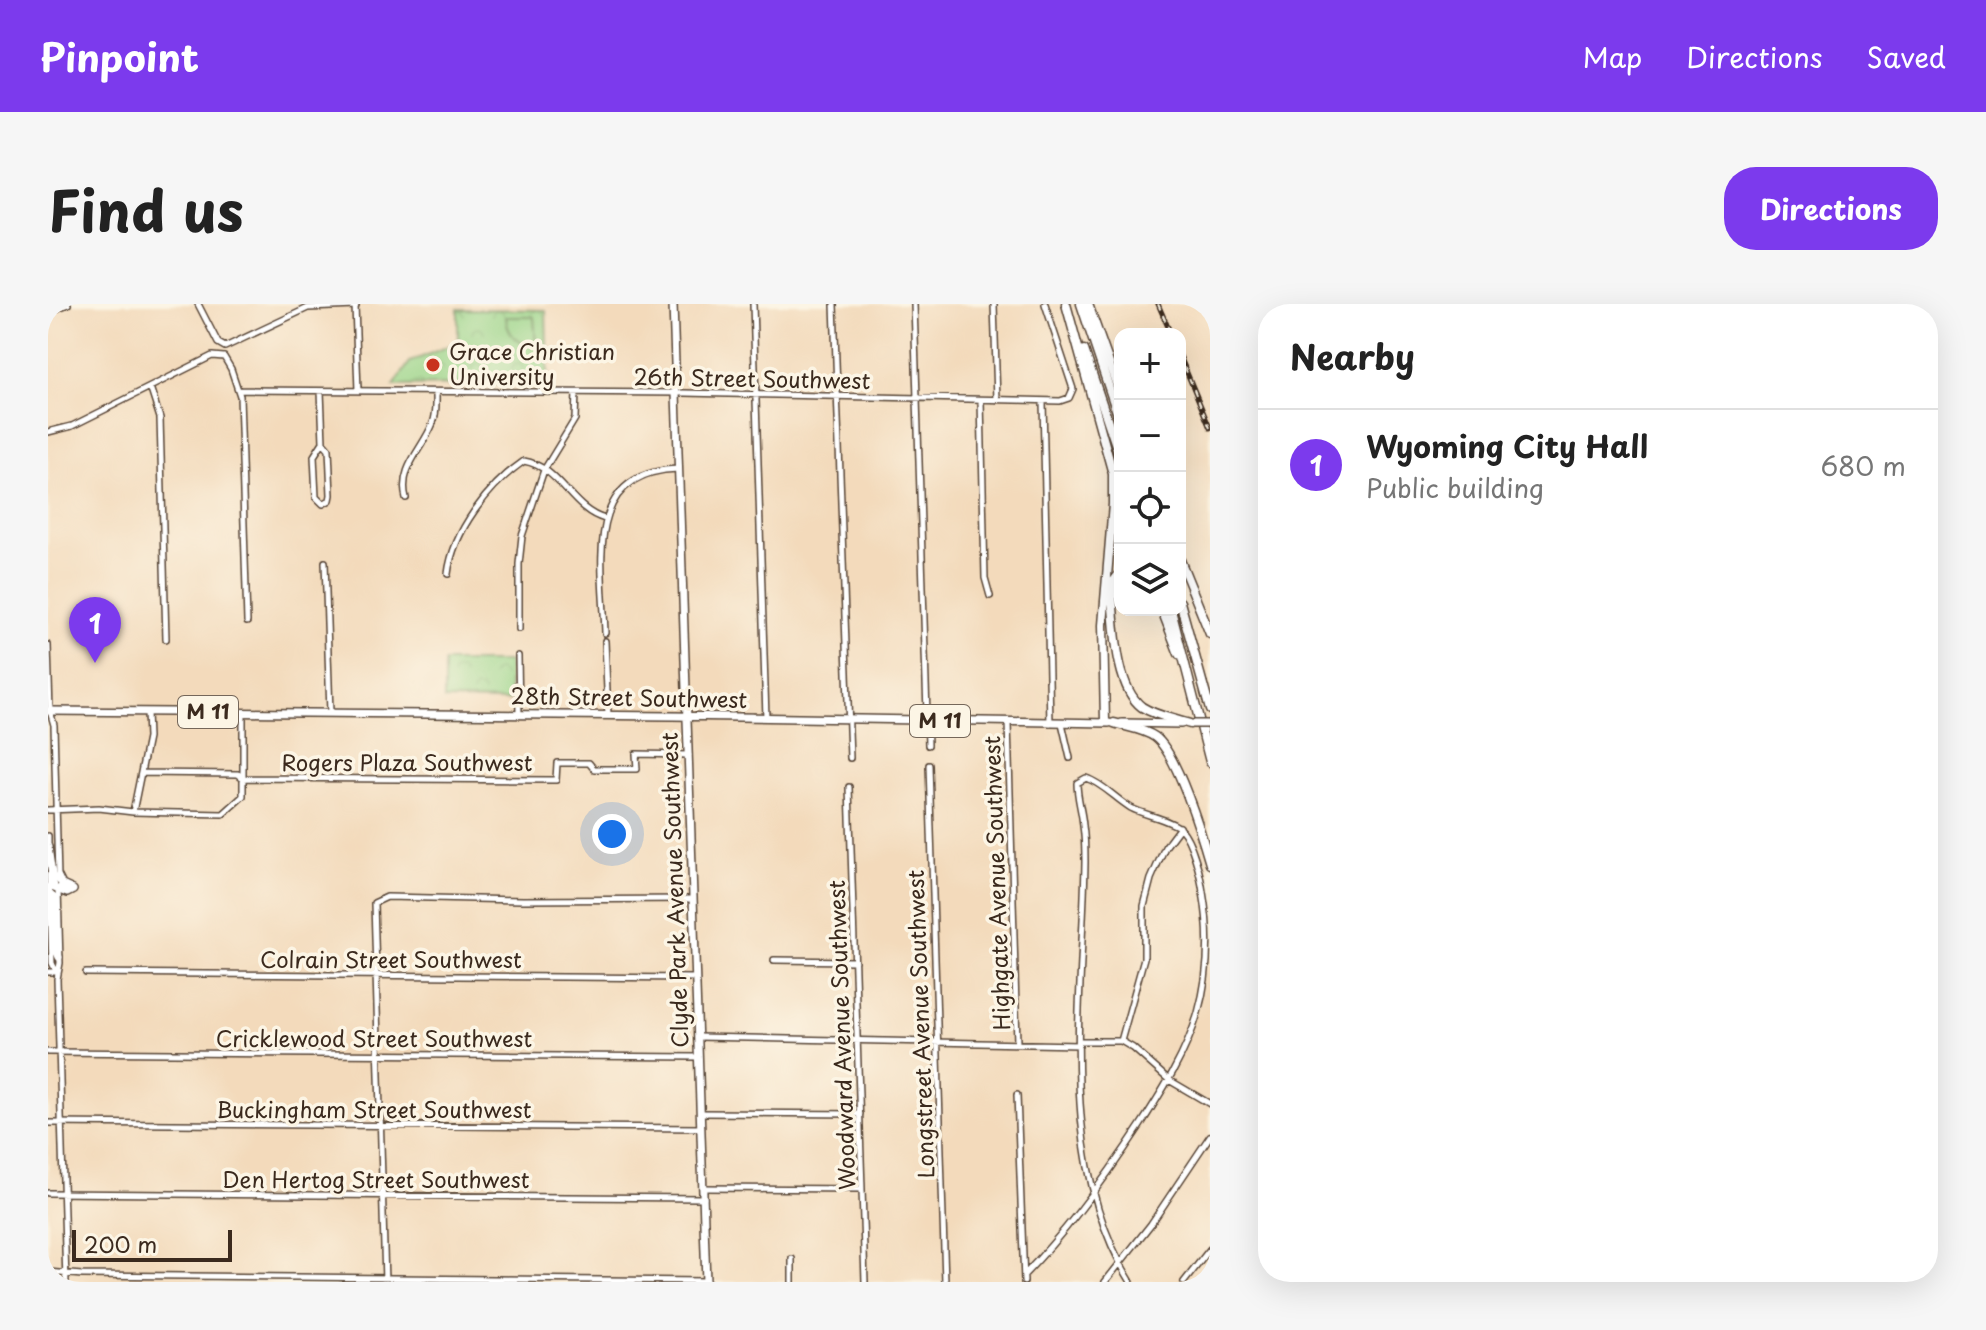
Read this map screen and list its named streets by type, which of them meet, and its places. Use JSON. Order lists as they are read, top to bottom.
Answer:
{
  "streets": {
    "main road": ["28th Street Southwest", "M 11", "Clyde Park Avenue Southwest"],
    "street": [
      "26th Street Southwest",
      "Rogers Plaza Southwest",
      "Highgate Avenue Southwest",
      "Colrain Street Southwest",
      "Longstreet Avenue Southwest",
      "Woodward Avenue Southwest",
      "Cricklewood Street Southwest",
      "Buckingham Street Southwest",
      "Den Hertog Street Southwest"
    ]
  },
  "crossings": [
    ["26th Street Southwest", "Clyde Park Avenue Southwest"],
    ["28th Street Southwest", "Highgate Avenue Southwest"],
    ["28th Street Southwest", "Clyde Park Avenue Southwest"],
    ["Rogers Plaza Southwest", "Clyde Park Avenue Southwest"],
    ["Clyde Park Avenue Southwest", "Colrain Street Southwest"],
    ["Clyde Park Avenue Southwest", "Cricklewood Street Southwest"],
    ["Clyde Park Avenue Southwest", "Buckingham Street Southwest"],
    ["Clyde Park Avenue Southwest", "Den Hertog Street Southwest"]
  ],
  "places": ["Grace Christian University"],
  "scale_bar": "200 m",
  "page": {
    "header": "Pinpoint",
    "nav": ["Map", "Directions", "Saved"],
    "title": "Find us",
    "buttons": "Directions",
    "heading": "Nearby",
    "map_buttons": ["+", "−"],
    "list": [
      {
        "mark": "1",
        "name": "Wyoming City Hall",
        "note": "Public building",
        "value": "680 m"
      }
    ],
    "pins": "1",
    "scale": "200 m"
  }
}
